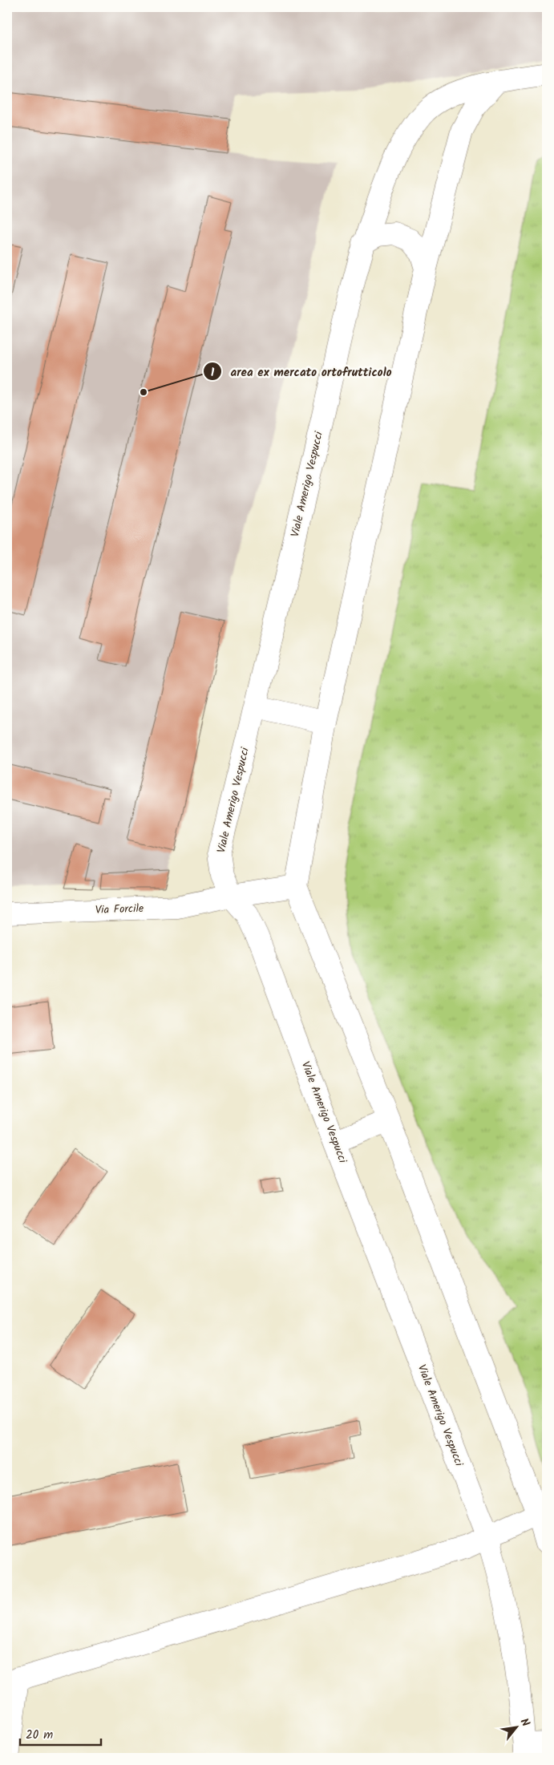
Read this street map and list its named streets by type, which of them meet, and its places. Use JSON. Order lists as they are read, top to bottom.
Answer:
{
  "streets": {
    "street": ["Viale Amerigo Vespucci", "Via Forcile"]
  },
  "crossings": [
    ["Viale Amerigo Vespucci", "Via Forcile"]
  ],
  "places": ["area ex mercato ortofrutticolo"],
  "scale_bar": "20 m",
  "north": "top right"
}
